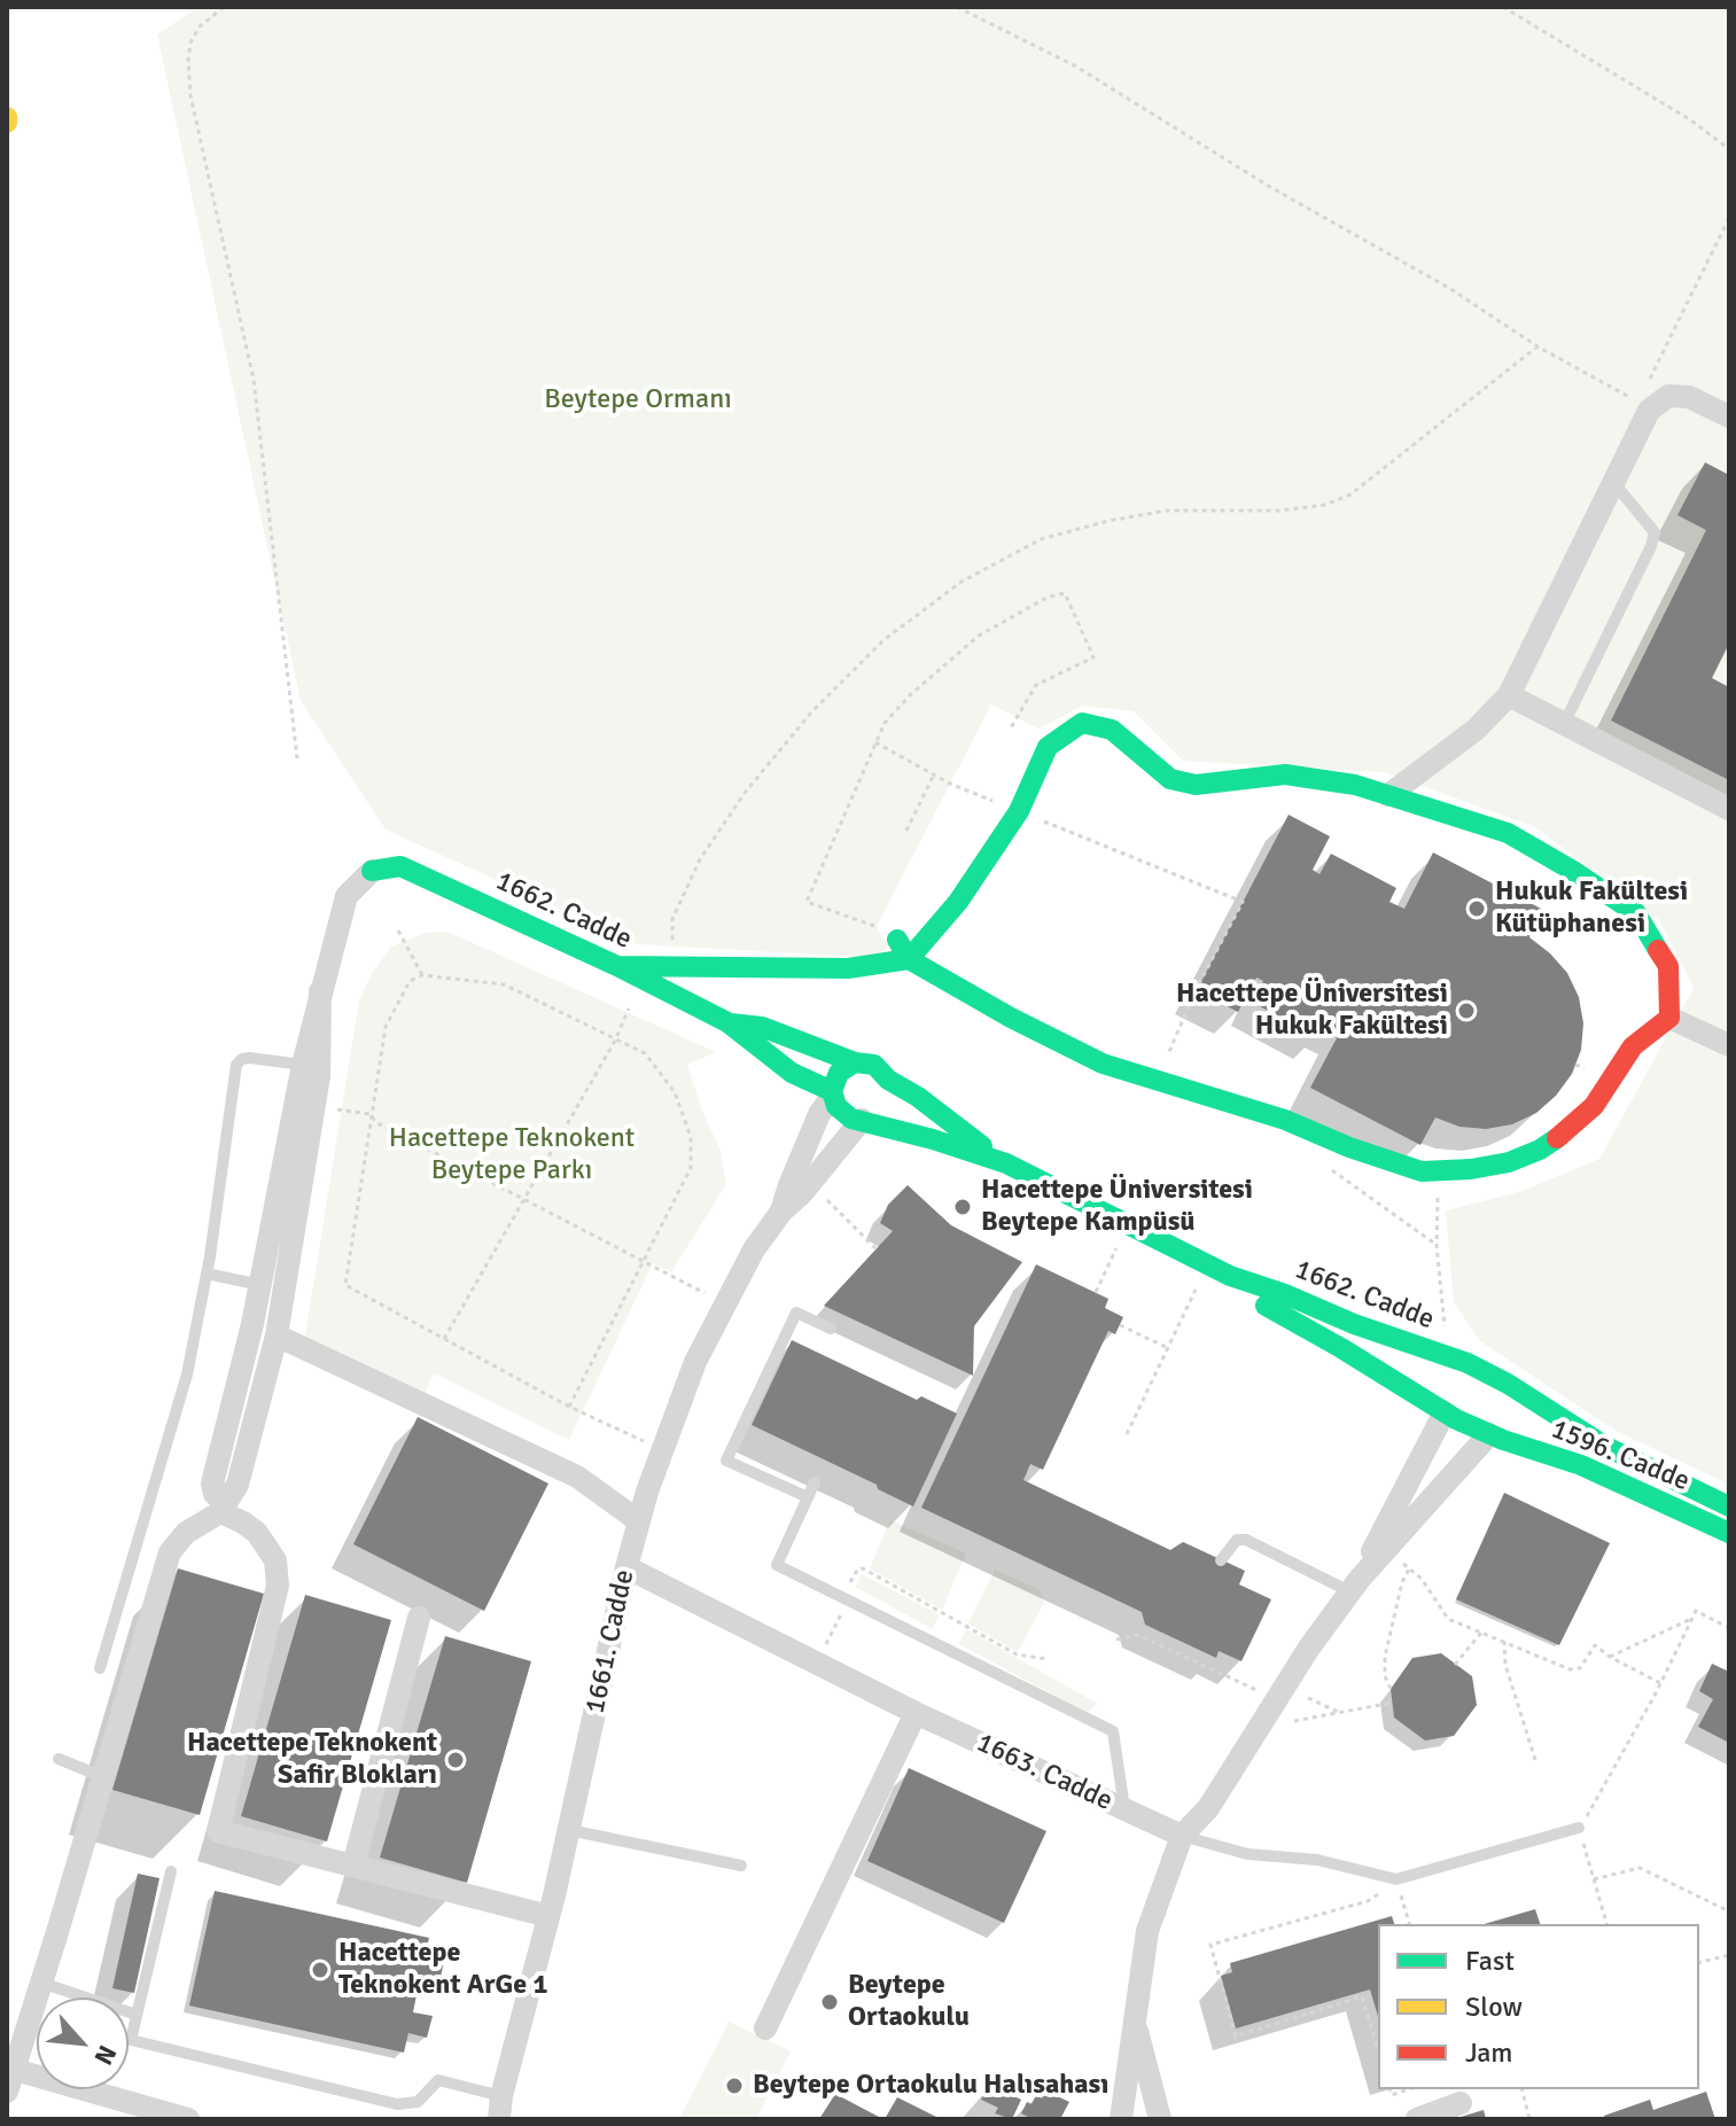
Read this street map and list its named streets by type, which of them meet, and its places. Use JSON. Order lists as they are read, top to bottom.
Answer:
{
  "streets": {
    "street": [
      "1662. Cadde",
      "1596. Cadde",
      "1661. Cadde",
      "1663. Cadde"
    ]
  },
  "crossings": [
    ["1662. Cadde", "1596. Cadde"],
    ["1662. Cadde", "1661. Cadde"],
    ["1661. Cadde", "1663. Cadde"]
  ],
  "parks": ["Beytepe Ormanı", "Hacettepe Teknokent Beytepe Parkı"],
  "places": [
    "Hukuk Fakültesi Kütüphanesi",
    "Hacettepe Üniversitesi Hukuk Fakültesi",
    "Hacettepe Üniversitesi Beytepe Kampüsü",
    "Hacettepe Teknokent Safir Blokları",
    "Hacettepe Teknokent ArGe 1",
    "Beytepe Ortaokulu",
    "Beytepe Ortaokulu Halısahası"
  ],
  "legend": ["Fast", "Slow", "Jam"],
  "north": "bottom right"
}
